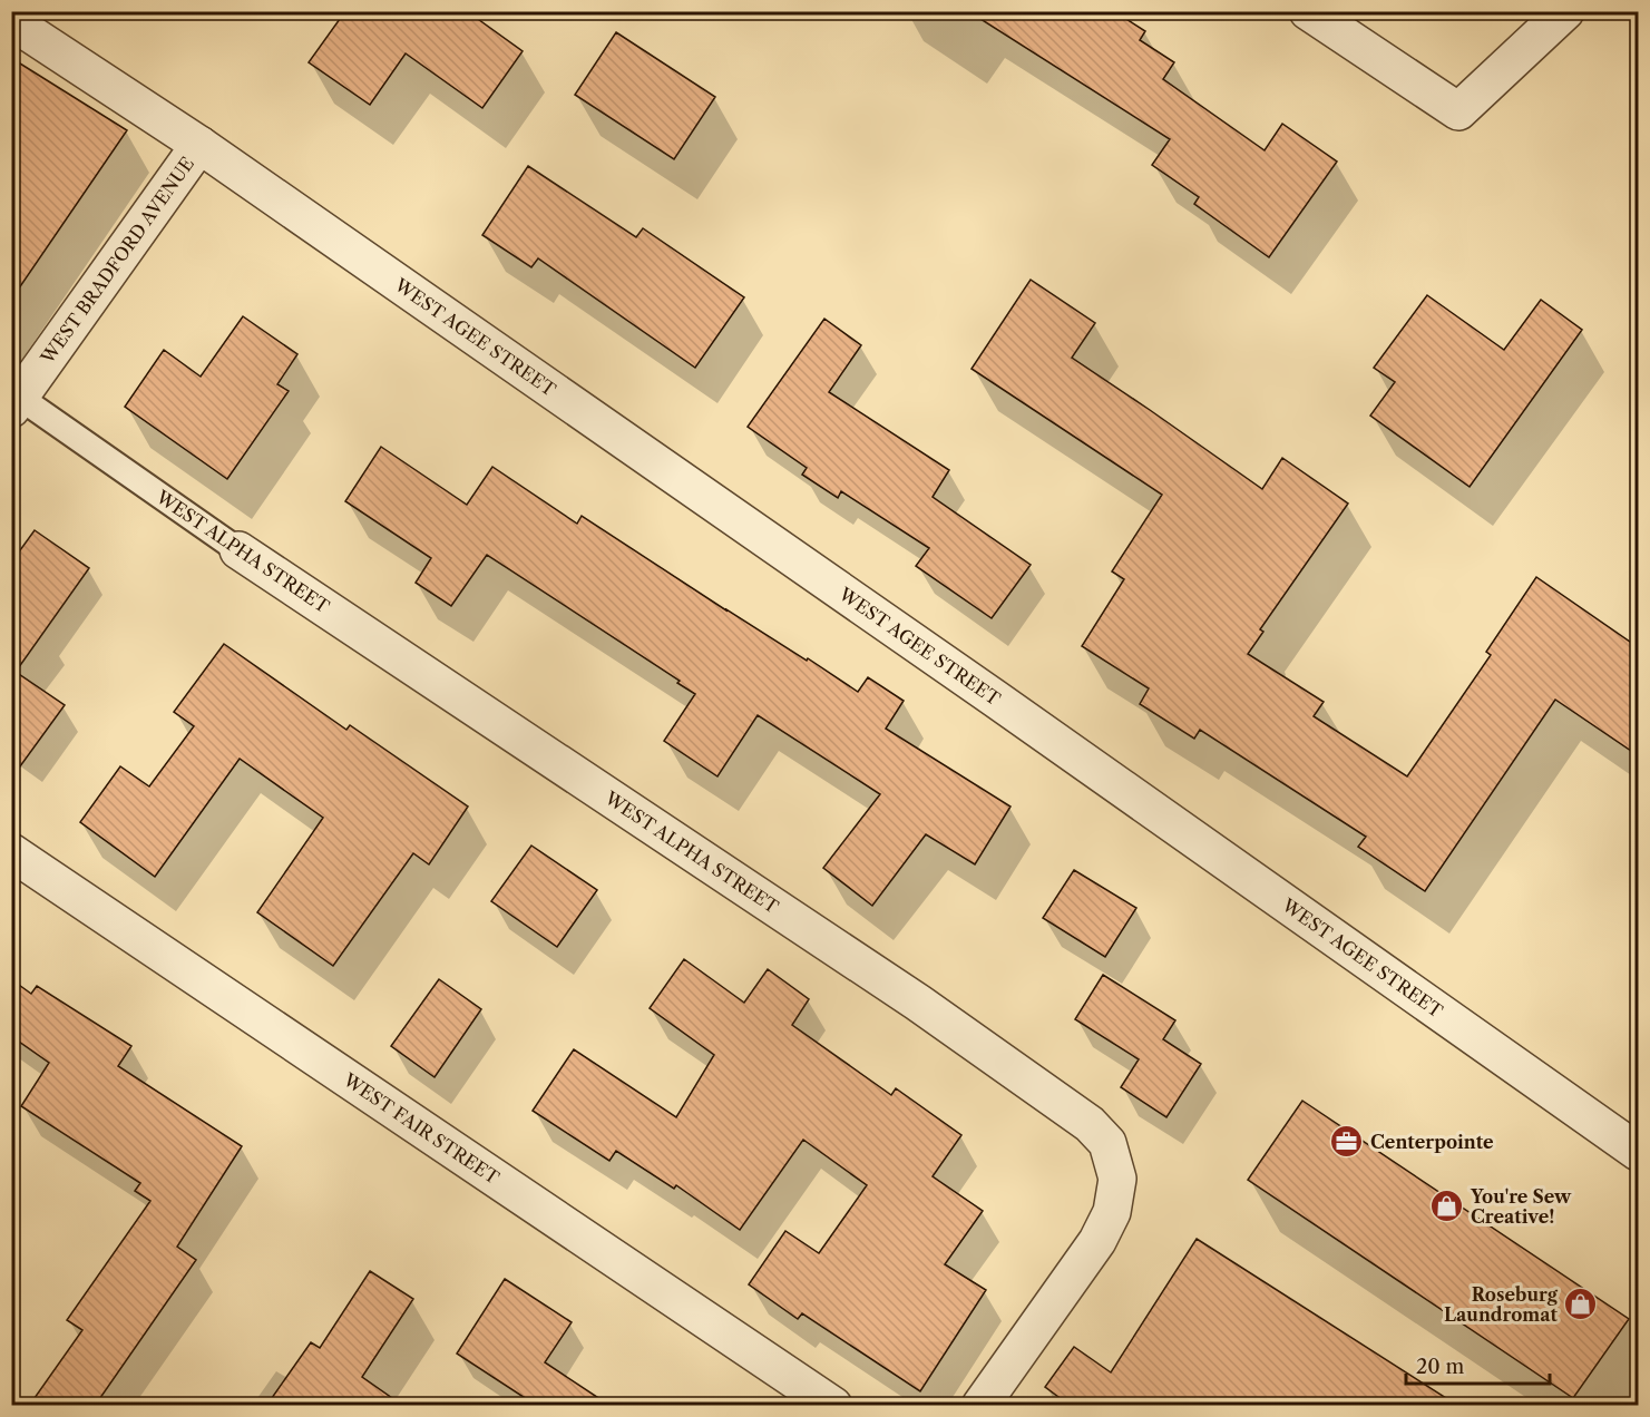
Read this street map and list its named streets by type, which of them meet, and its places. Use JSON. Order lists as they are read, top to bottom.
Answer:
{
  "streets": {
    "street": [
      "WEST BRADFORD AVENUE",
      "WEST AGEE STREET",
      "WEST ALPHA STREET",
      "WEST FAIR STREET"
    ]
  },
  "crossings": [
    ["WEST BRADFORD AVENUE", "WEST AGEE STREET"],
    ["WEST BRADFORD AVENUE", "WEST ALPHA STREET"]
  ],
  "places": {
    "office": ["Centerpointe"],
    "shop": ["You're Sew Creative!", "Roseburg Laundromat"]
  },
  "scale_bar": "20 m"
}
